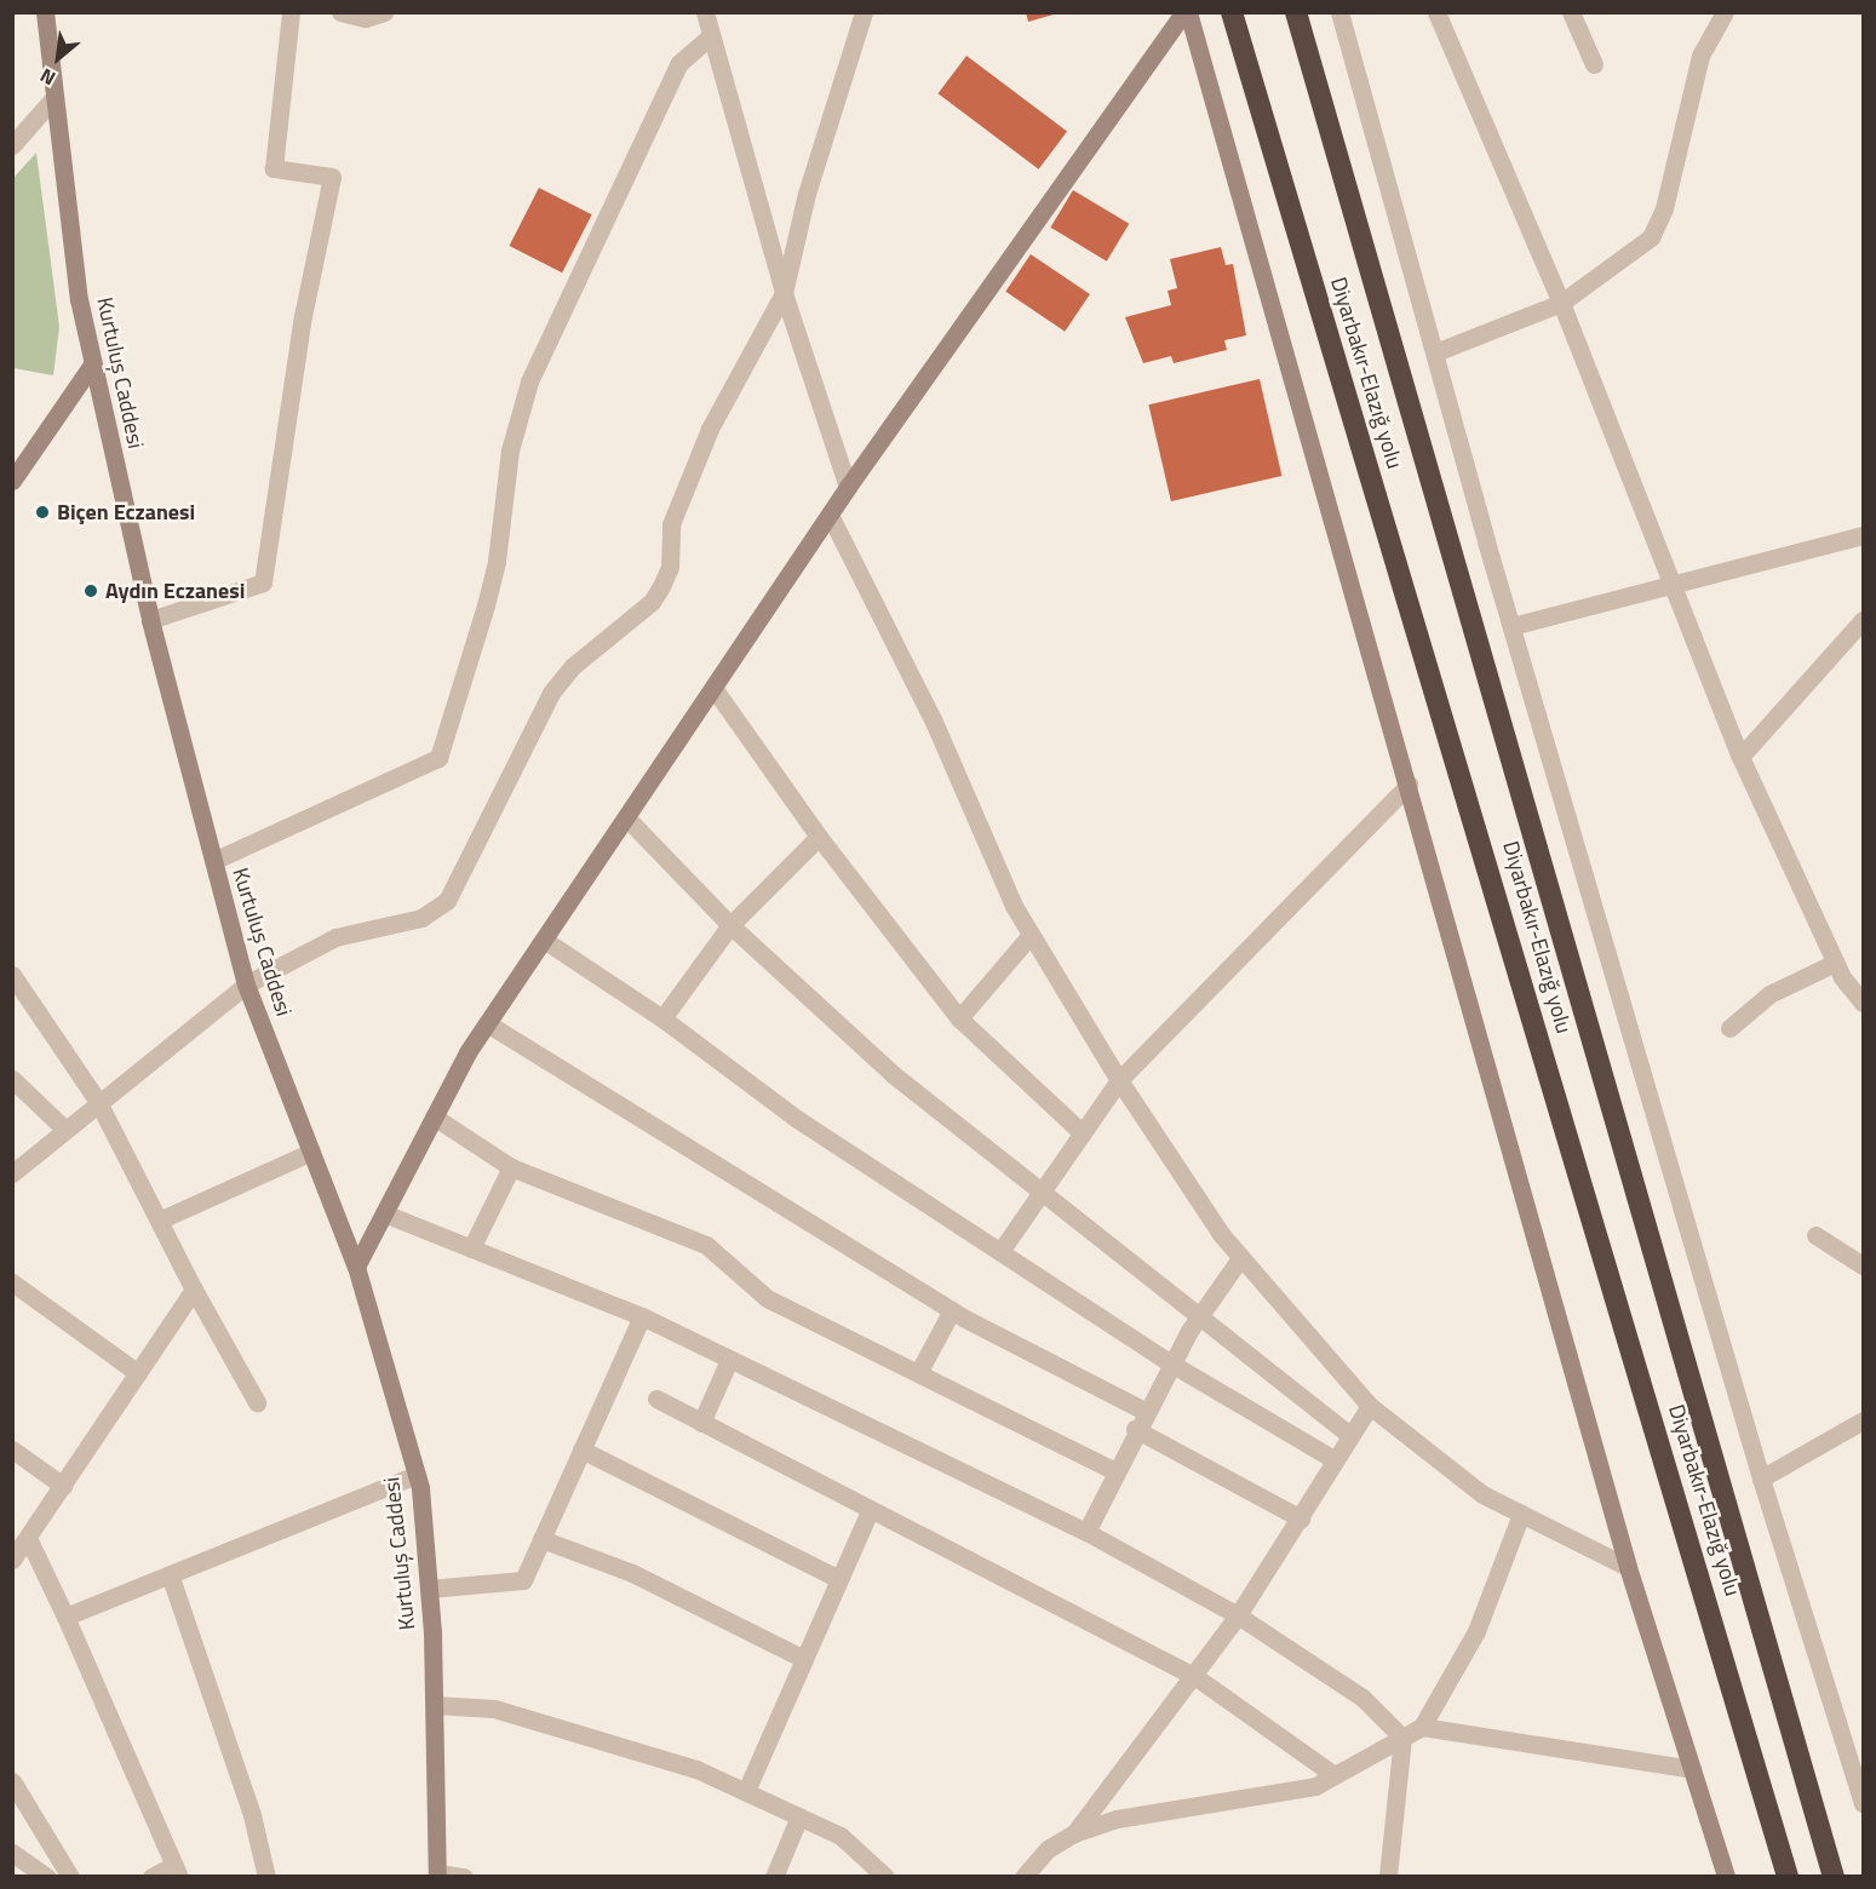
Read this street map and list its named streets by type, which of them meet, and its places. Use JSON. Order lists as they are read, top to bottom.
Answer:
{
  "streets": {
    "highway": ["Diyarbakır-Elazığ yolu"],
    "street": ["Kurtuluş Caddesi"]
  },
  "places": ["Biçen Eczanesi", "Aydın Eczanesi"],
  "north": "bottom left"
}
